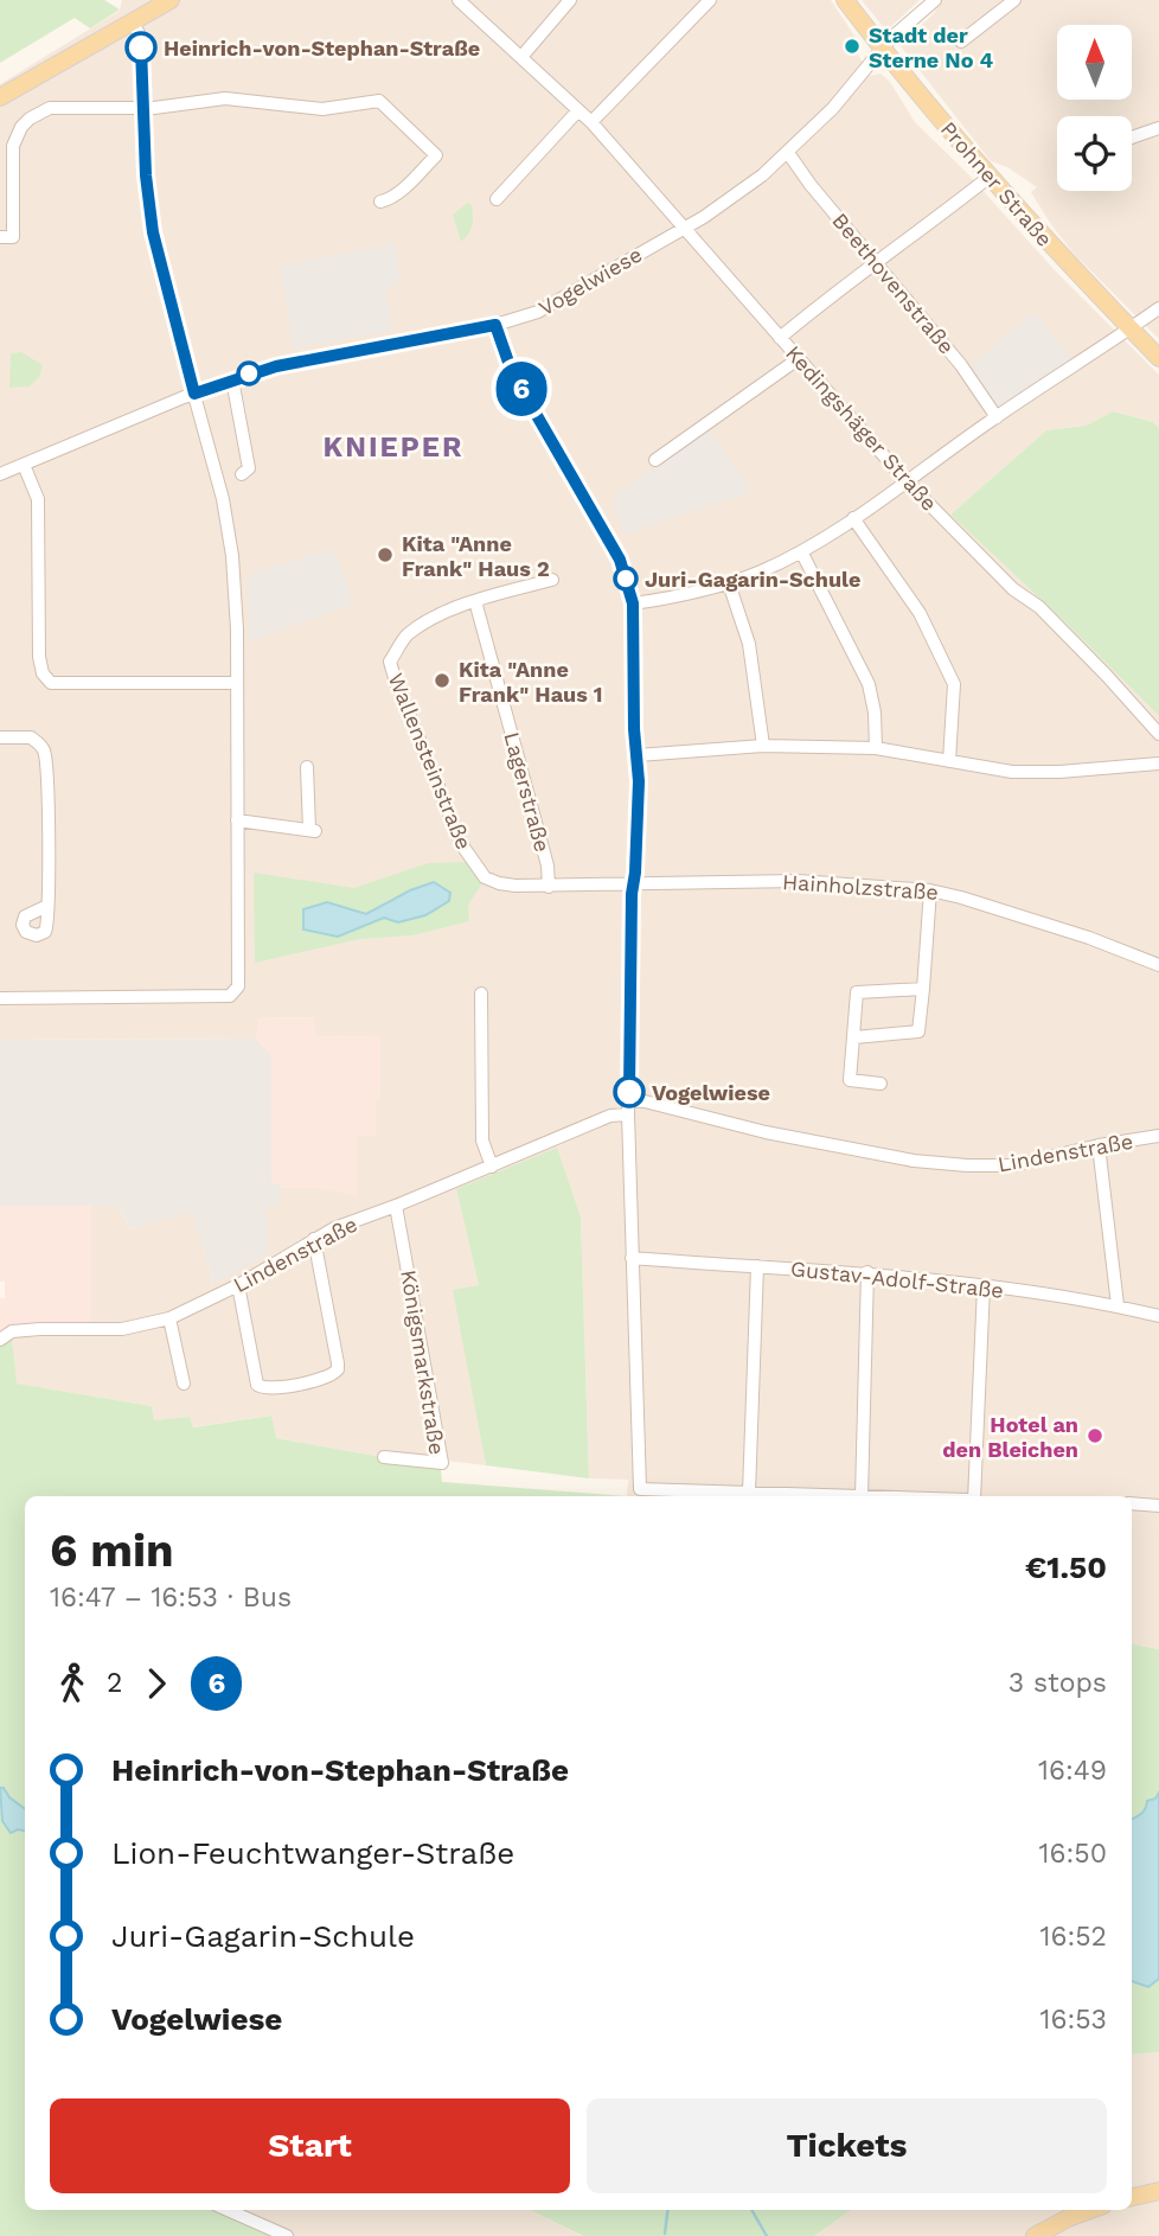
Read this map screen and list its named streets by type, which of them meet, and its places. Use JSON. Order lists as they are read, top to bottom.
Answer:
{
  "streets": {
    "main road": ["Prohner Straße"],
    "street": [
      "Vogelwiese",
      "Beethovenstraße",
      "Kedingshäger Straße",
      "Wallensteinstraße",
      "Lagerstraße",
      "Hainholzstraße",
      "Lindenstraße",
      "Gustav-Adolf-Straße",
      "Königsmarkstraße"
    ]
  },
  "crossings": [
    ["Prohner Straße", "Vogelwiese"],
    ["Vogelwiese", "Beethovenstraße"],
    ["Vogelwiese", "Kedingshäger Straße"],
    ["Wallensteinstraße", "Lagerstraße"],
    ["Wallensteinstraße", "Hainholzstraße"],
    ["Lagerstraße", "Hainholzstraße"],
    ["Lindenstraße", "Königsmarkstraße"]
  ],
  "districts": ["KNIEPER"],
  "places": [
    "Stadt der Sterne No 4",
    "Heinrich-von-Stephan-Straße",
    "Kita \"Anne Frank\" Haus 2",
    "Juri-Gagarin-Schule",
    "Kita \"Anne Frank\" Haus 1",
    "Vogelwiese",
    "Hotel an den Bleichen"
  ],
  "lines": ["bus line 6"],
  "north": "top",
  "page": {
    "on_map": "6",
    "heading": ["6 min", "16:47 – 16:53 · Bus", "€1.50"],
    "legs": ["2", "6", "3 stops"],
    "list": [
      {
        "name": "Heinrich-von-Stephan-Straße",
        "value": "16:49"
      },
      {
        "name": "Lion-Feuchtwanger-Straße",
        "value": "16:50"
      },
      {
        "name": "Juri-Gagarin-Schule",
        "value": "16:52"
      },
      {
        "name": "Vogelwiese",
        "value": "16:53"
      }
    ],
    "buttons": ["Start", "Tickets"]
  }
}
